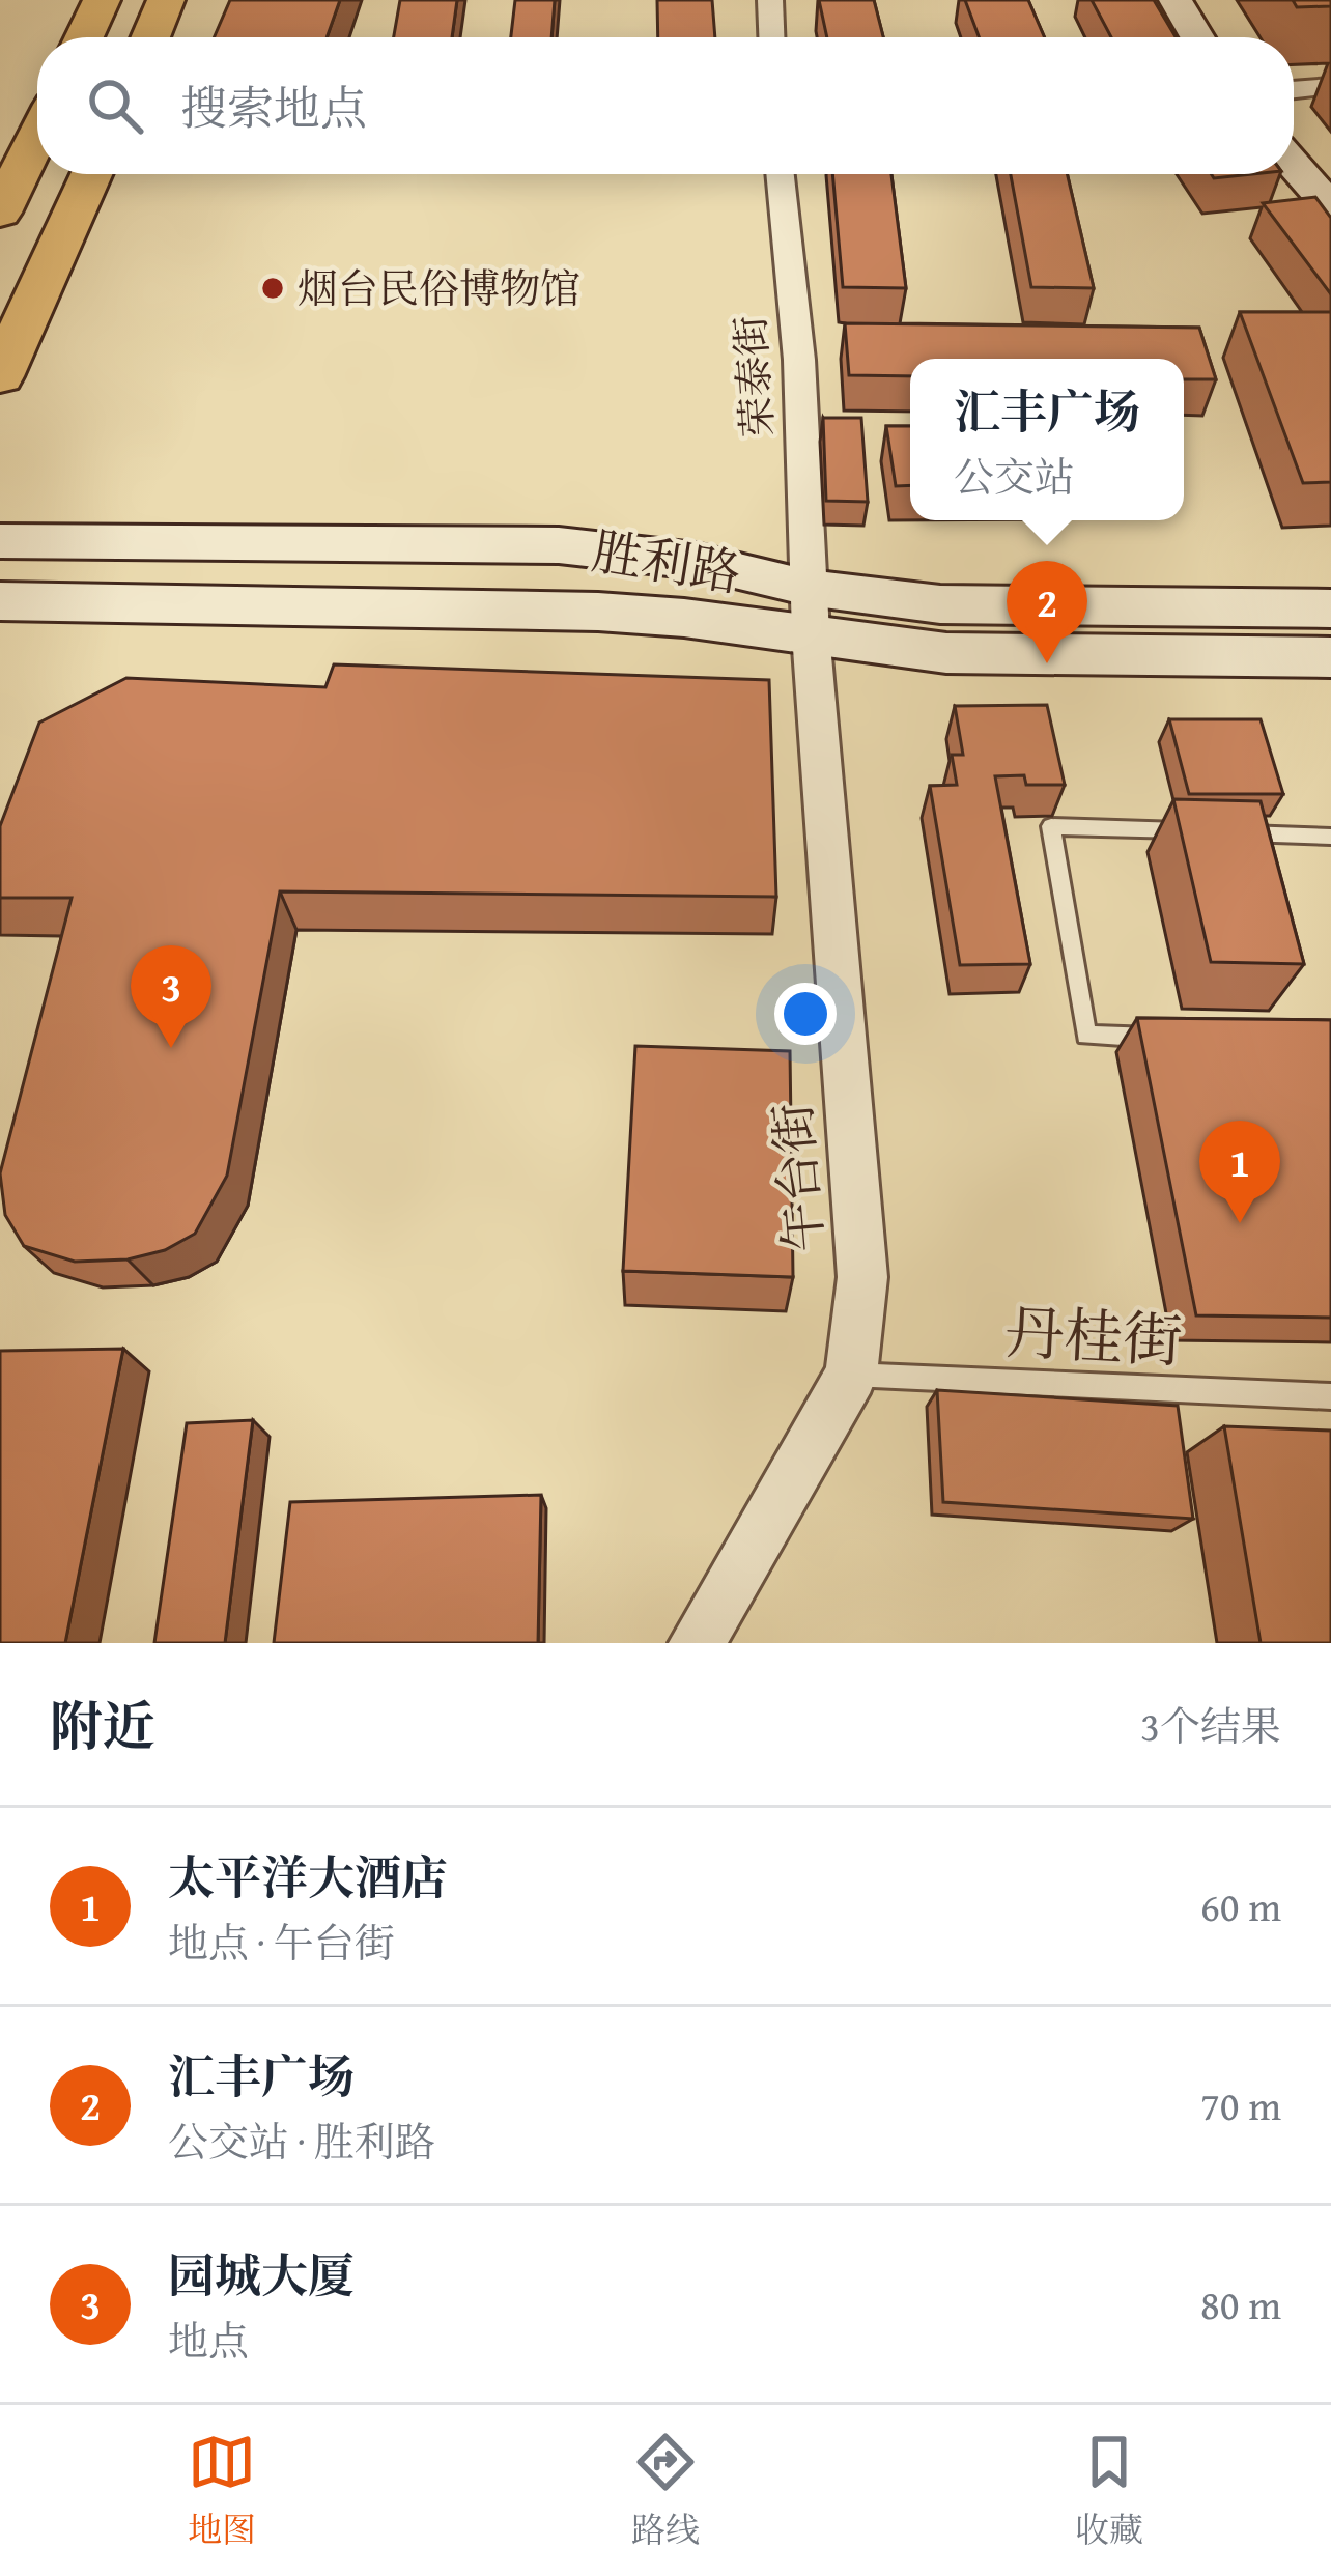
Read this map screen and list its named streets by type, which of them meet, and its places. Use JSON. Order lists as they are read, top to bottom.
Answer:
{
  "streets": {
    "main road": ["胜利路"],
    "street": ["荣泰街", "午台街"],
    "lane": ["丹桂街"]
  },
  "crossings": [
    ["荣泰街", "胜利路"],
    ["荣泰街", "午台街"],
    ["胜利路", "午台街"],
    ["午台街", "丹桂街"]
  ],
  "places": ["烟台民俗博物馆"],
  "page": {
    "search": "搜索地点",
    "popup": ["汇丰广场", "公交站"],
    "pins": ["2", "3", "1"],
    "heading": ["附近", "3个结果"],
    "list": [
      {
        "mark": "1",
        "name": "太平洋大酒店",
        "note": "地点 · 午台街",
        "value": "60 m"
      },
      {
        "mark": "2",
        "name": "汇丰广场",
        "note": "公交站 · 胜利路",
        "value": "70 m"
      },
      {
        "mark": "3",
        "name": "园城大厦",
        "note": "地点",
        "value": "80 m"
      }
    ],
    "nav": ["地图", "路线", "收藏"]
  }
}
